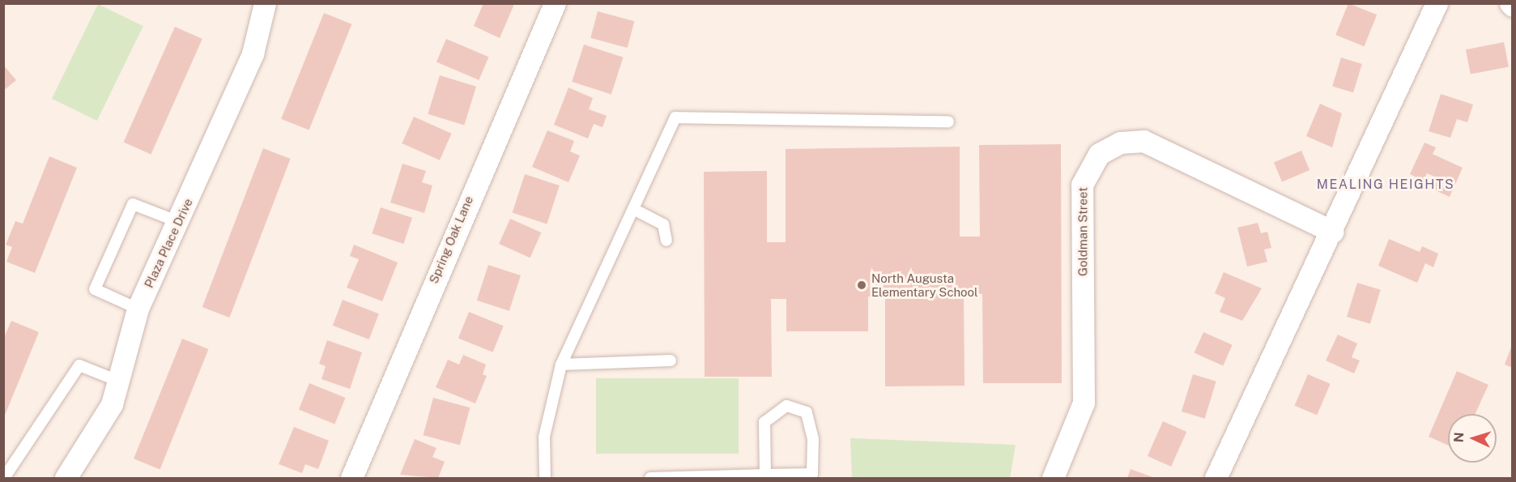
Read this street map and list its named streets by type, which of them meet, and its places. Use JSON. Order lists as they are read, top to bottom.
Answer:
{
  "streets": {
    "street": ["Goldman Street", "Spring Oak Lane", "Plaza Place Drive"]
  },
  "districts": ["MEALING HEIGHTS"],
  "places": ["North Augusta Elementary School"],
  "north": "left"
}
